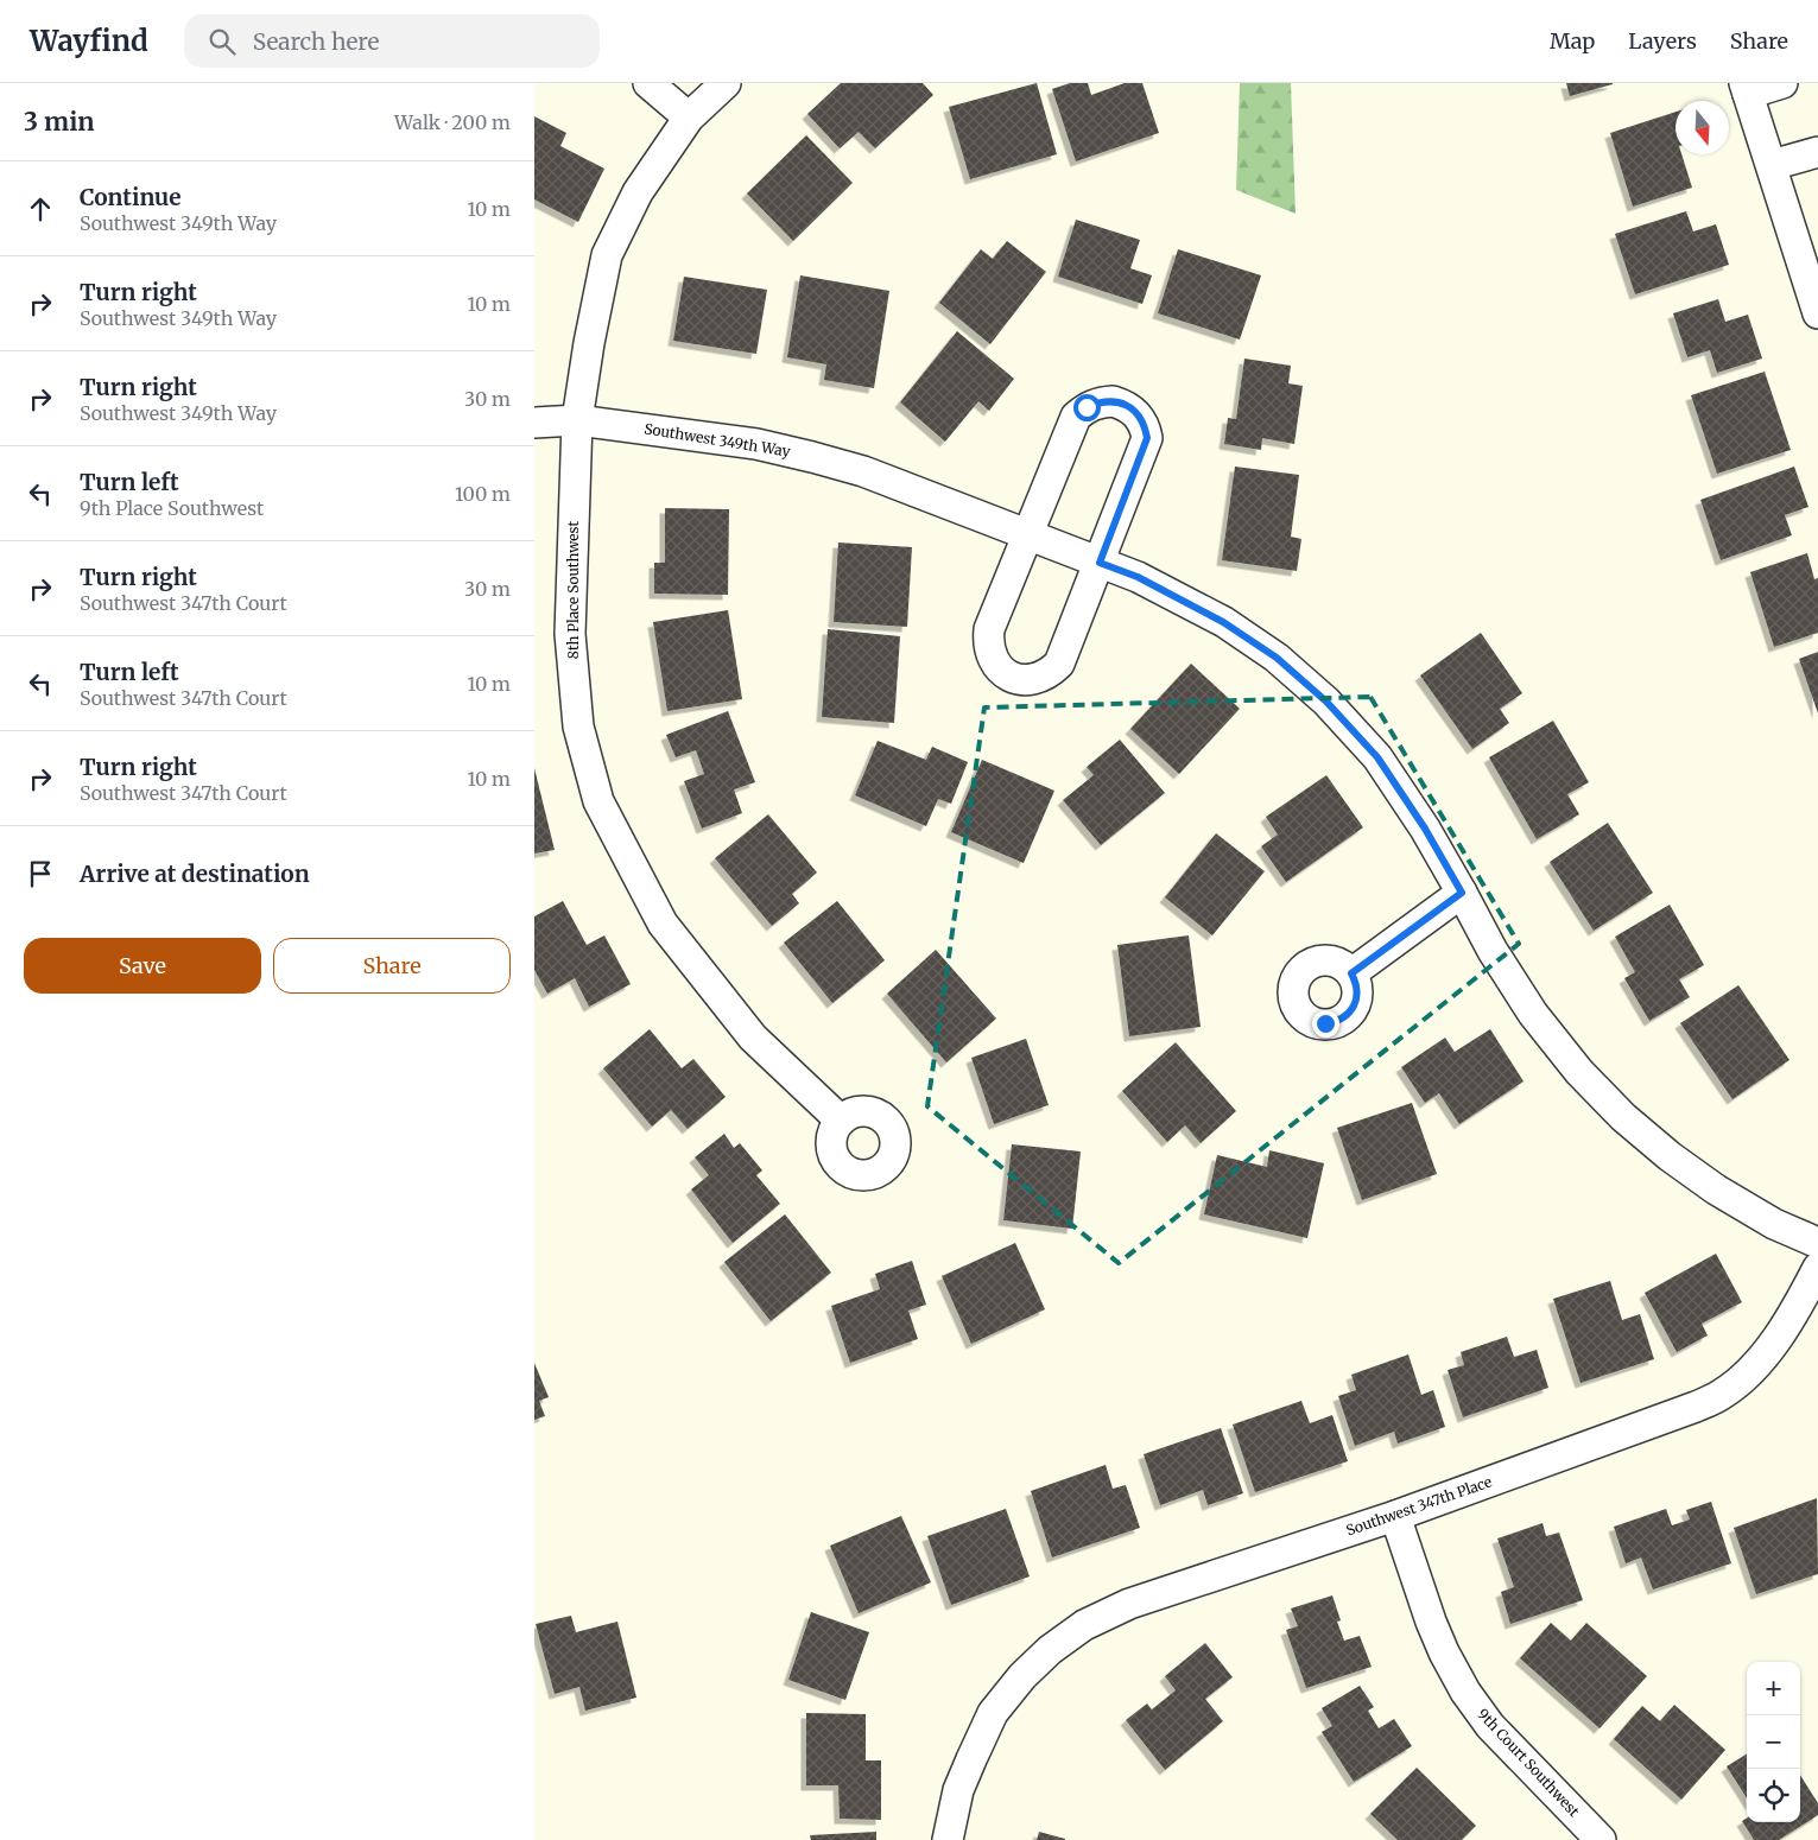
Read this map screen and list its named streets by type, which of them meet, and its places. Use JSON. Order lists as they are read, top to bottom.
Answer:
{
  "streets": {
    "street": [
      "Southwest 349th Way",
      "8th Place Southwest",
      "Southwest 347th Place",
      "9th Court Southwest"
    ]
  },
  "crossings": [
    ["Southwest 349th Way", "8th Place Southwest"],
    ["Southwest 347th Place", "9th Court Southwest"]
  ],
  "north": "bottom",
  "page": {
    "header": "Wayfind",
    "search": "Search here",
    "nav": ["Map", "Layers", "Share"],
    "heading": ["3 min", "Walk · 200 m"],
    "list": [
      ["Continue", "Southwest 349th Way", "10 m"],
      ["Turn right", "Southwest 349th Way", "10 m"],
      ["Turn right", "Southwest 349th Way", "30 m"],
      ["Turn left", "9th Place Southwest", "100 m"],
      ["Turn right", "Southwest 347th Court", "30 m"],
      ["Turn left", "Southwest 347th Court", "10 m"],
      ["Turn right", "Southwest 347th Court", "10 m"],
      "Arrive at destination"
    ],
    "buttons": ["Save", "Share"],
    "map_buttons": ["+", "−"]
  }
}
